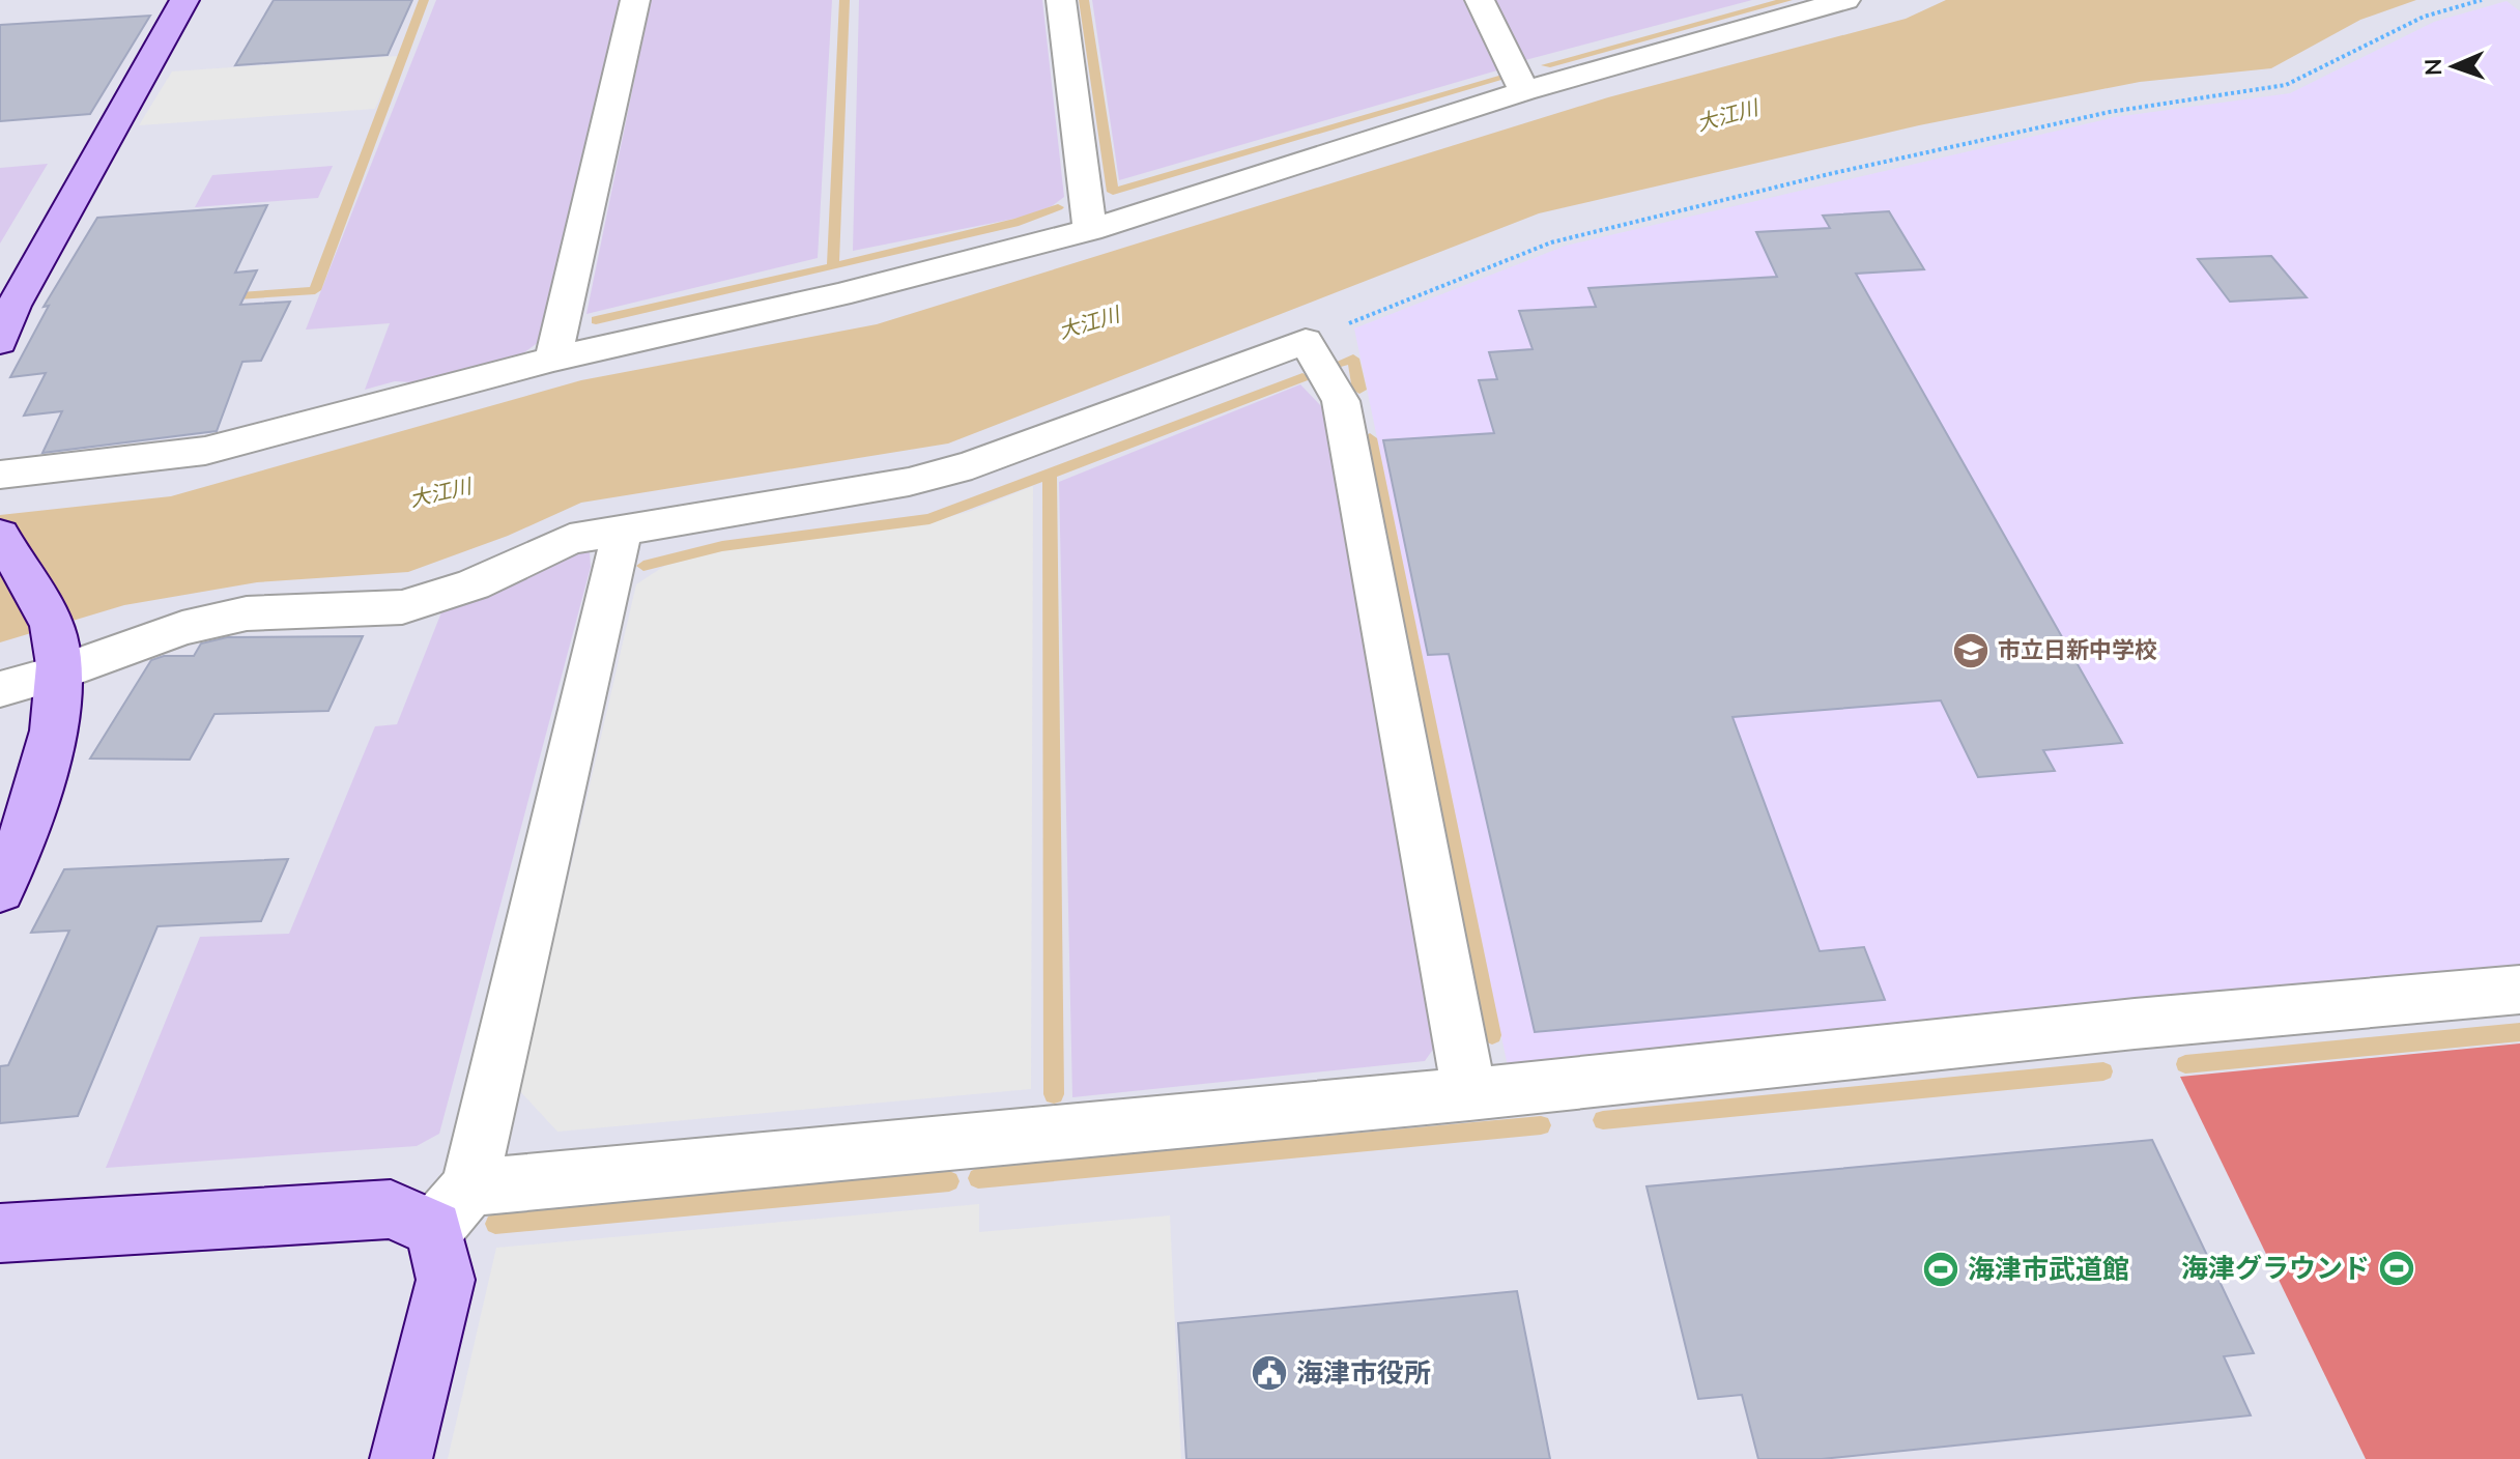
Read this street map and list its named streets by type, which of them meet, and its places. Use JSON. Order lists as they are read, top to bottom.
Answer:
{
  "water": ["大江川"],
  "places": {
    "school or university": ["市立日新中学校"],
    "sports": ["海津グラウンド", "海津市武道館"],
    "public building": ["海津市役所"]
  },
  "north": "left"
}
